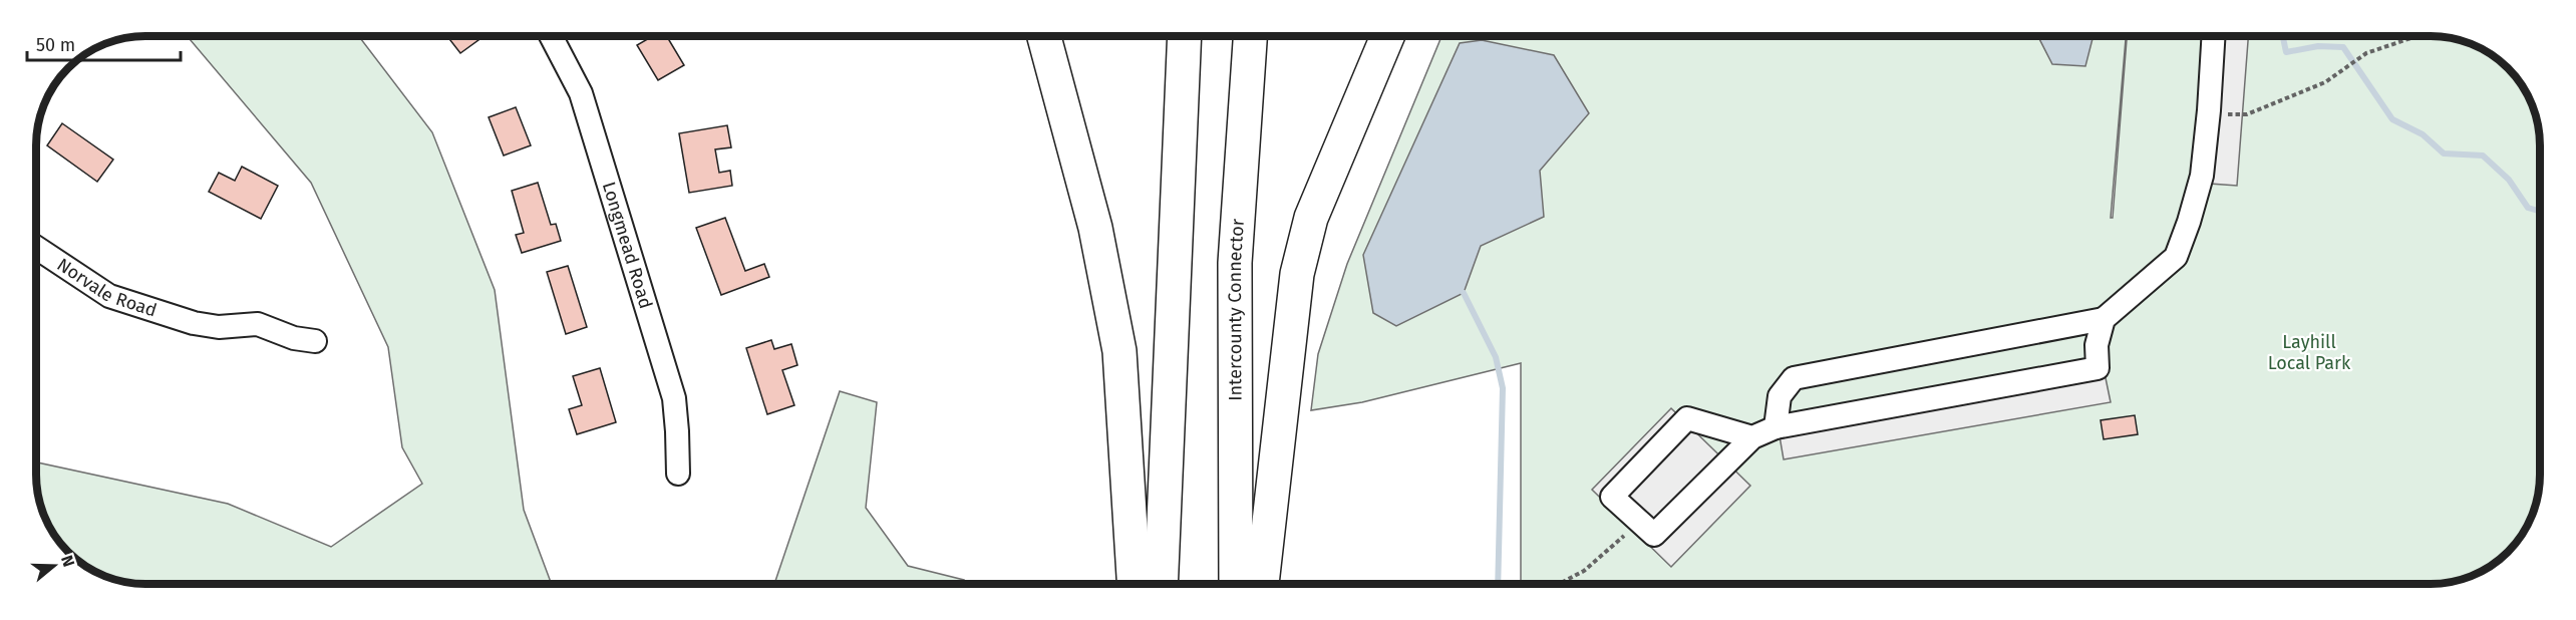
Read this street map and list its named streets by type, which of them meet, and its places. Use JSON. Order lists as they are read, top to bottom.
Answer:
{
  "streets": {
    "highway": ["Intercounty Connector"],
    "street": ["Longmead Road", "Norvale Road"]
  },
  "parks": ["Layhill Local Park"],
  "scale_bar": "50 m",
  "north": "right"
}
